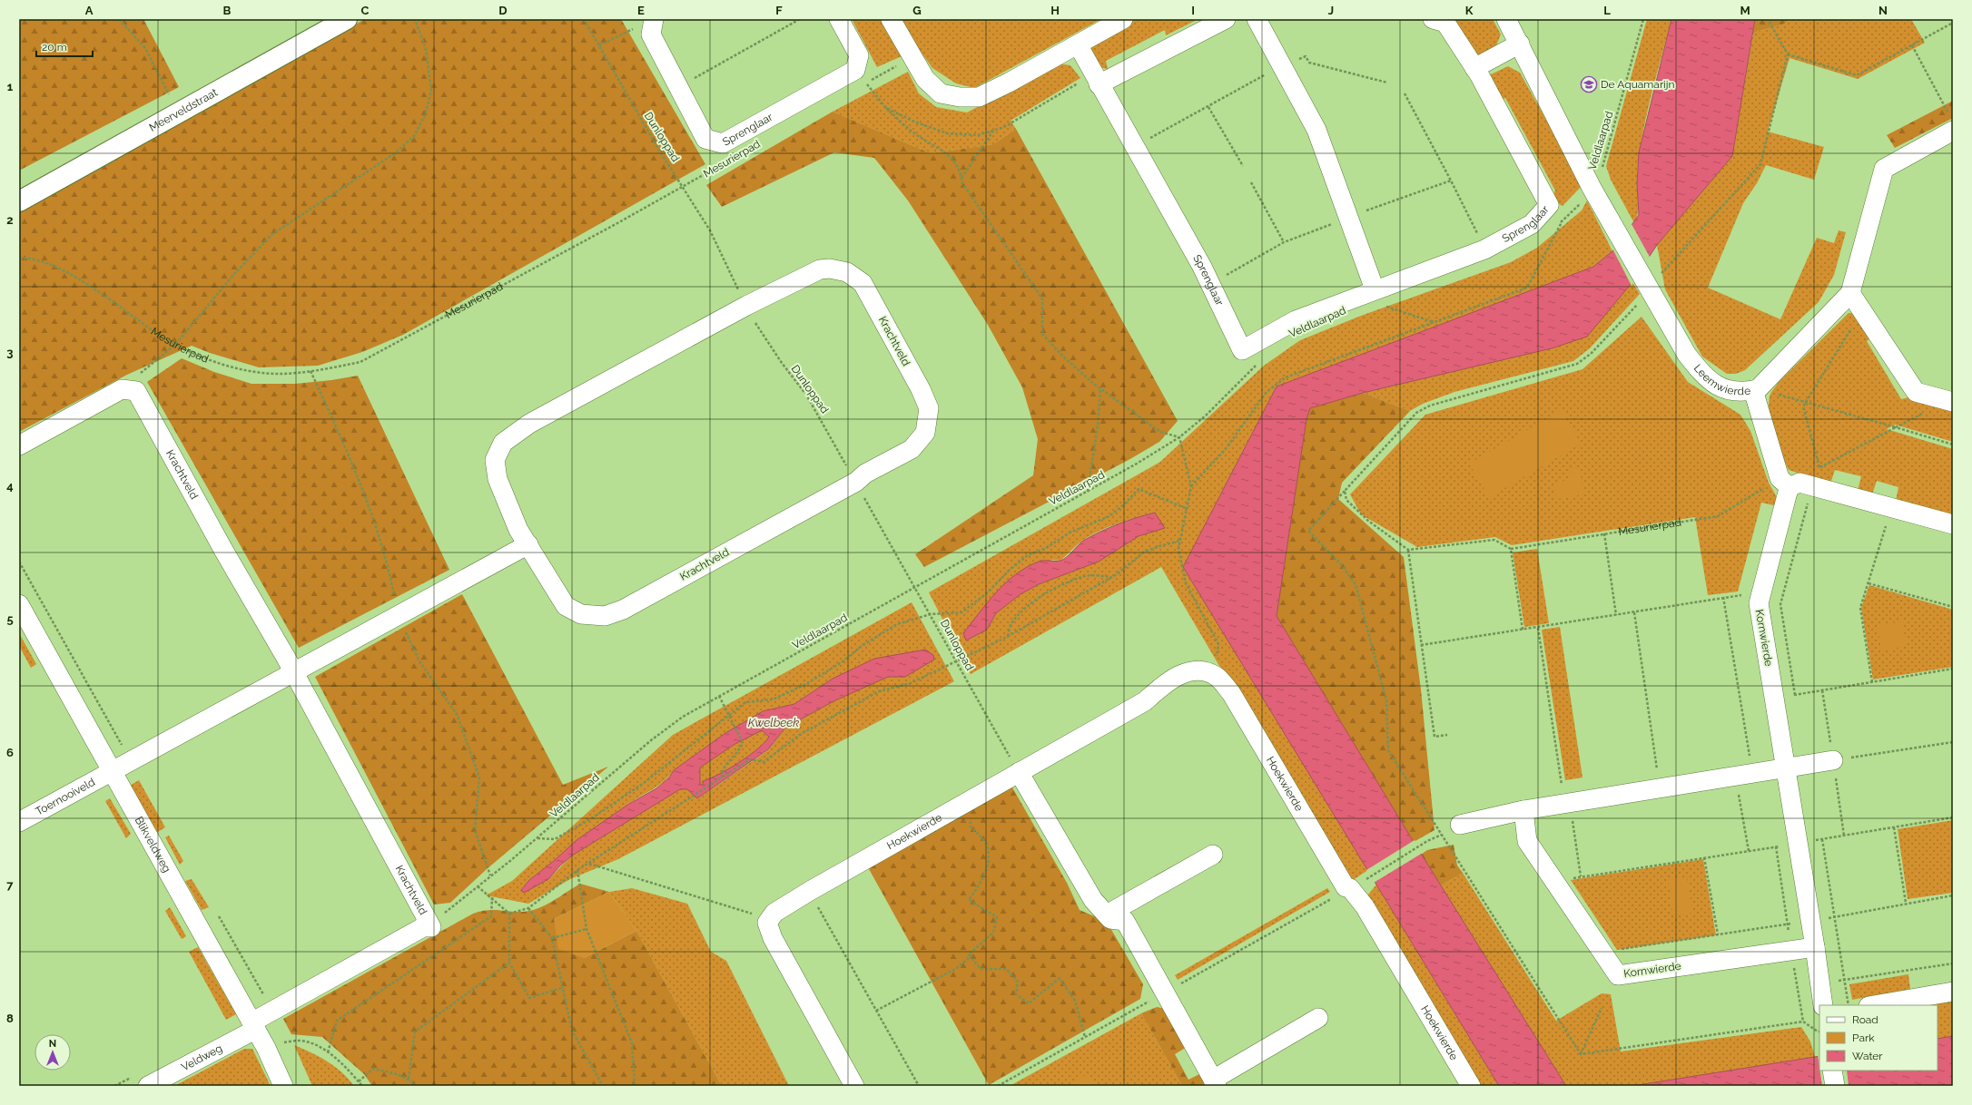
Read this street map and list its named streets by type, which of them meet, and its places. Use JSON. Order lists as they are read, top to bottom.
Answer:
{
  "streets": {
    "street": [
      "Meerveldstraat",
      "Sprenglaar",
      "Krachtveld",
      "Leemwierde",
      "Kornwierde",
      "Hoekwierde",
      "Toernooiveld",
      "Blikveldweg",
      "Veldweg"
    ],
    "path": ["Dunloppad", "Veldlaarpad", "Mesurierpad"]
  },
  "crossings": [
    ["Dunloppad", "Veldlaarpad"],
    ["Dunloppad", "Mesurierpad"],
    ["Dunloppad", "Krachtveld"],
    ["Dunloppad", "Hoekwierde"],
    ["Veldlaarpad", "Krachtveld"],
    ["Mesurierpad", "Kornwierde"],
    ["Krachtveld", "Blikveldweg"],
    ["Krachtveld", "Veldweg"],
    ["Toernooiveld", "Blikveldweg"],
    ["Blikveldweg", "Veldweg"]
  ],
  "water": ["Kwelbeek"],
  "places": {
    "school or university": ["De Aquamarijn"]
  },
  "legend": ["Road", "Park", "Water"],
  "scale_bar": "20 m",
  "north": "top",
  "grid": {
    "columns": [
      "A",
      "B",
      "C",
      "D",
      "E",
      "F",
      "G",
      "H",
      "I",
      "J",
      "K",
      "L",
      "M",
      "N"
    ],
    "rows": [
      "1",
      "2",
      "3",
      "4",
      "5",
      "6",
      "7",
      "8"
    ]
  }
}
